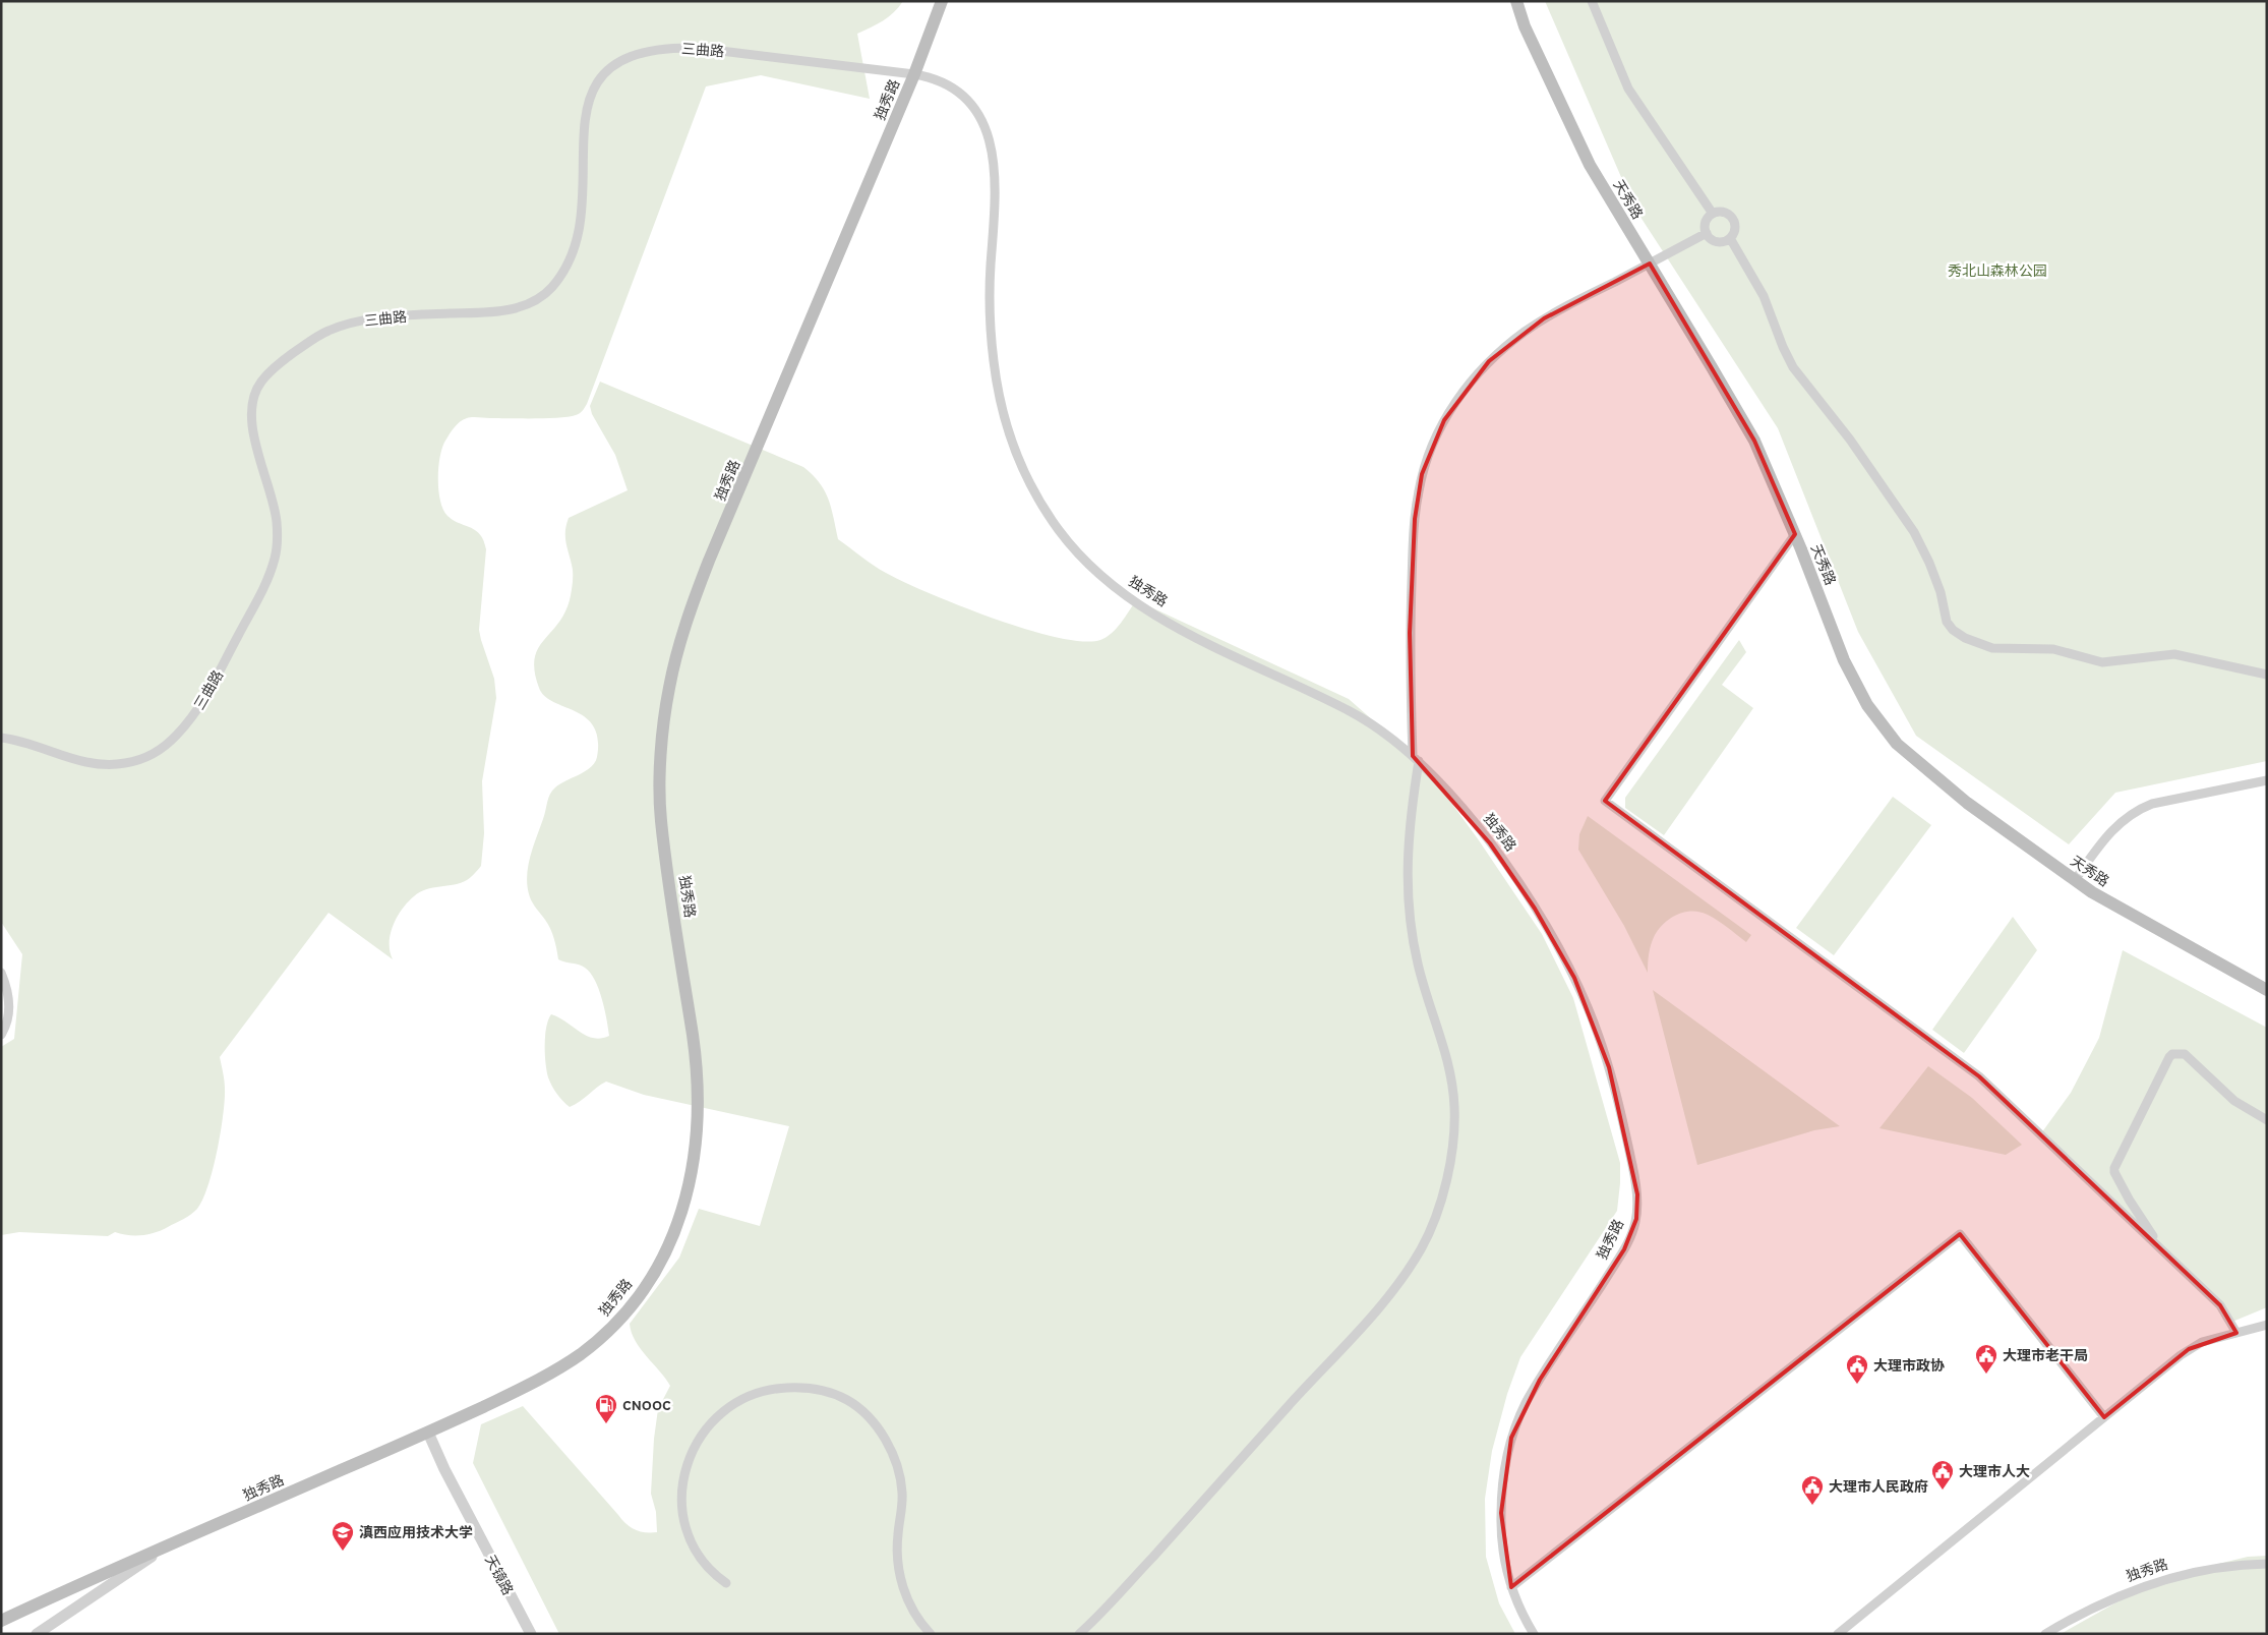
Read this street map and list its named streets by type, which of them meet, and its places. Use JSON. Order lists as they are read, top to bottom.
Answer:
{
  "streets": {
    "main road": ["独秀路", "天秀路"],
    "street": ["三曲路", "天镜路"]
  },
  "crossings": [
    ["三曲路", "独秀路"],
    ["独秀路", "天镜路"]
  ],
  "parks": ["秀北山森林公园"],
  "places": {
    "public building": [
      "大理市老干局",
      "大理市政协",
      "大理市人大",
      "大理市人民政府"
    ],
    "fuel station": ["CNOOC"],
    "school or university": ["滇西应用技术大学"]
  }
}
